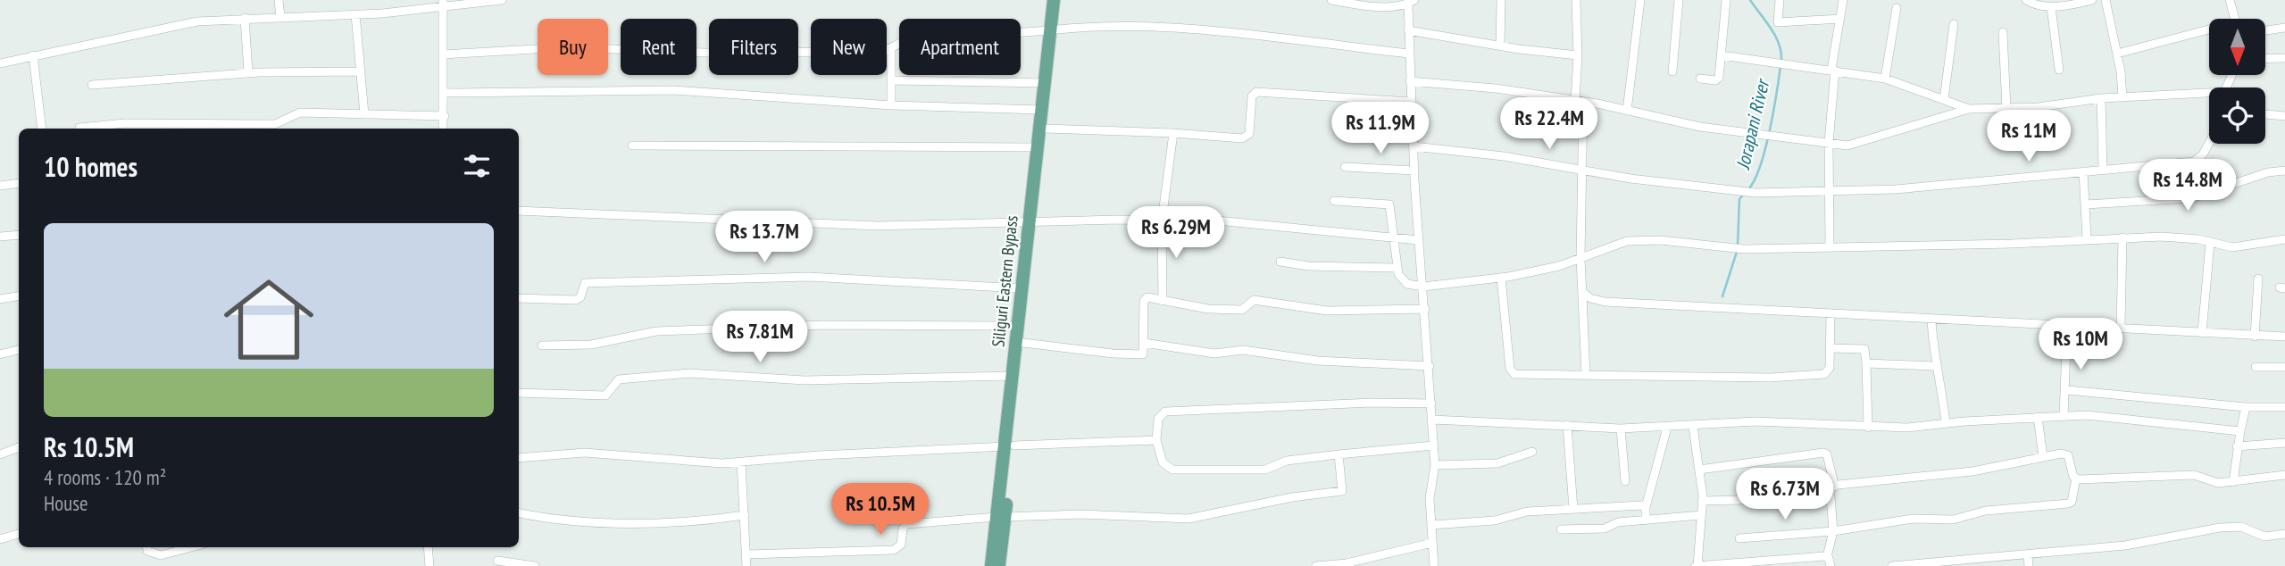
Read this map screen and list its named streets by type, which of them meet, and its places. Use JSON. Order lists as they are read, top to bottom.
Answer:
{
  "streets": {
    "main road": ["Siliguri Eastern Bypass"]
  },
  "water": ["Jorapani River"],
  "north": "bottom",
  "page": {
    "chip": [
      "Buy",
      "Rent",
      "Filters",
      "New",
      "Apartment"
    ],
    "price": [
      "Rs 22.4M",
      "Rs 11.9M",
      "Rs 11M",
      "Rs 14.8M",
      "Rs 6.29M",
      "Rs 13.7M",
      "Rs 7.81M",
      "Rs 10M",
      "Rs 6.73M",
      "Rs 10.5M"
    ],
    "heading": "10 homes",
    "list": [
      {
        "name": "Rs 10.5M",
        "note": "4 rooms · 120 m² · House"
      }
    ]
  }
}
